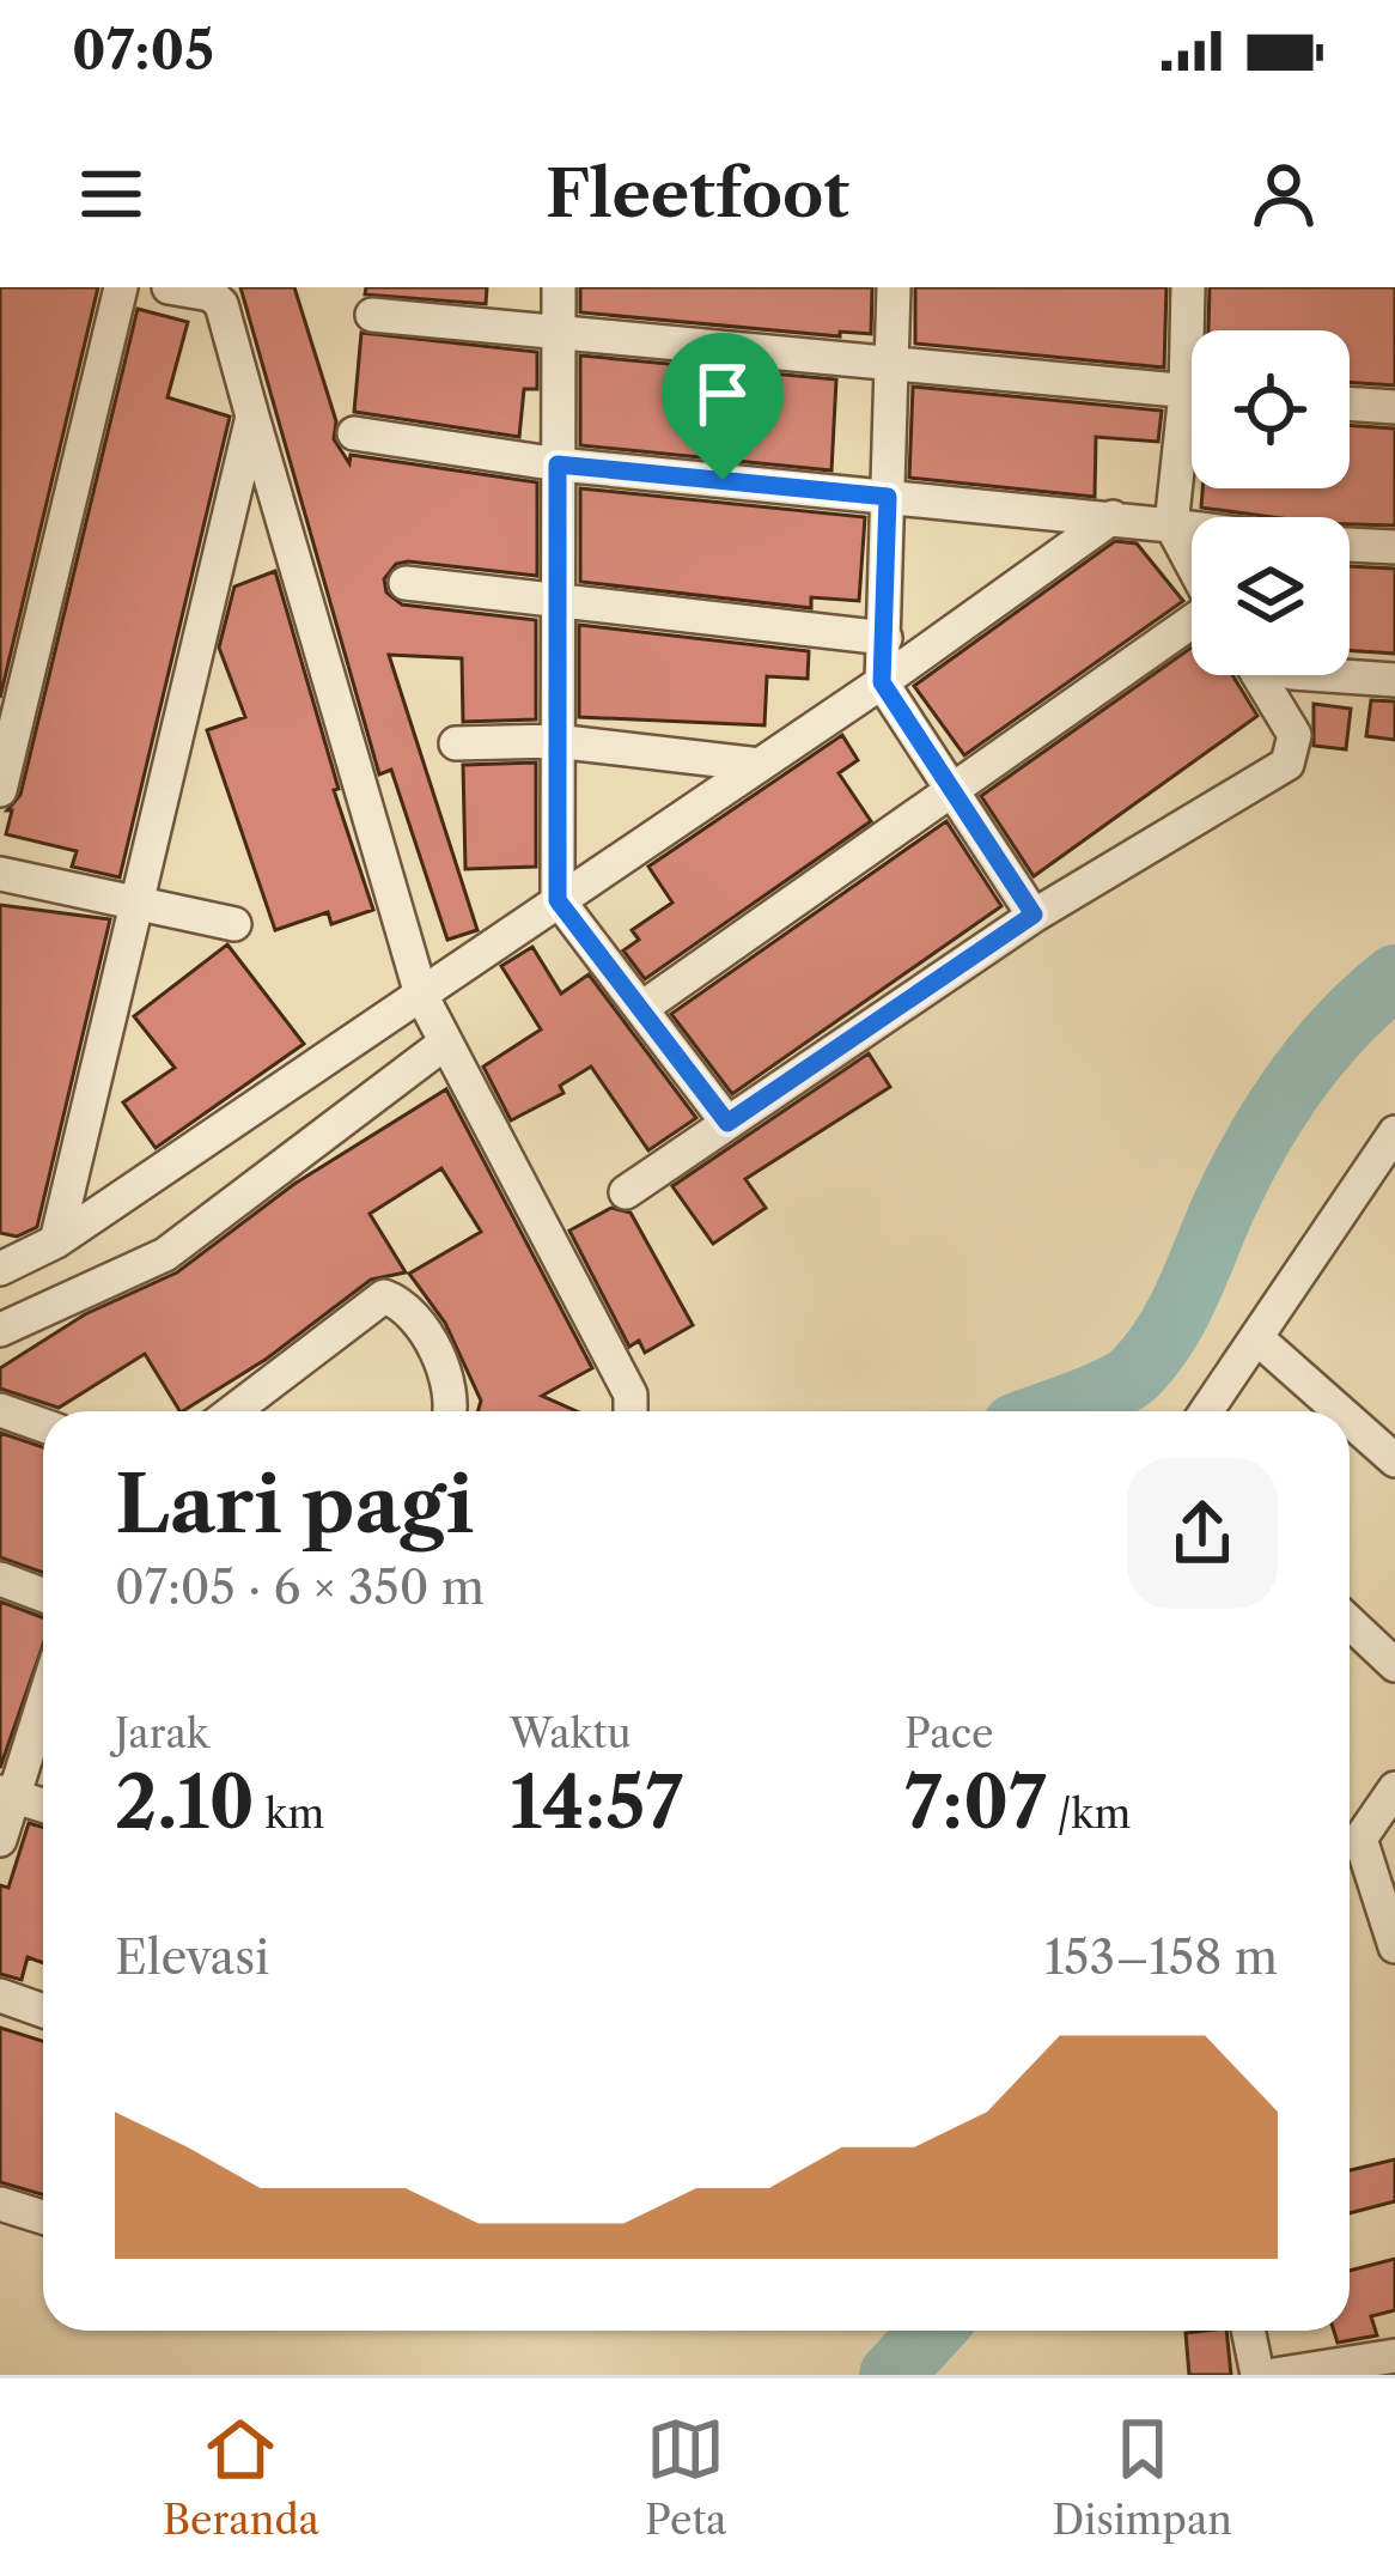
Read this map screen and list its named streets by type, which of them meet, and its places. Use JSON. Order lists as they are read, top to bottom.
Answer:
{
  "page": {
    "status": "07:05",
    "header": "Fleetfoot",
    "heading": ["Lari pagi", "07:05 · 6 × 350 m"],
    "stats": [
      ["Jarak", "2.10 km"],
      ["Waktu", "14:57"],
      ["Pace", "7:07 /km"]
    ],
    "chart": ["Elevasi", "153–158 m"],
    "tabs": ["Beranda", "Peta", "Disimpan"]
  }
}
